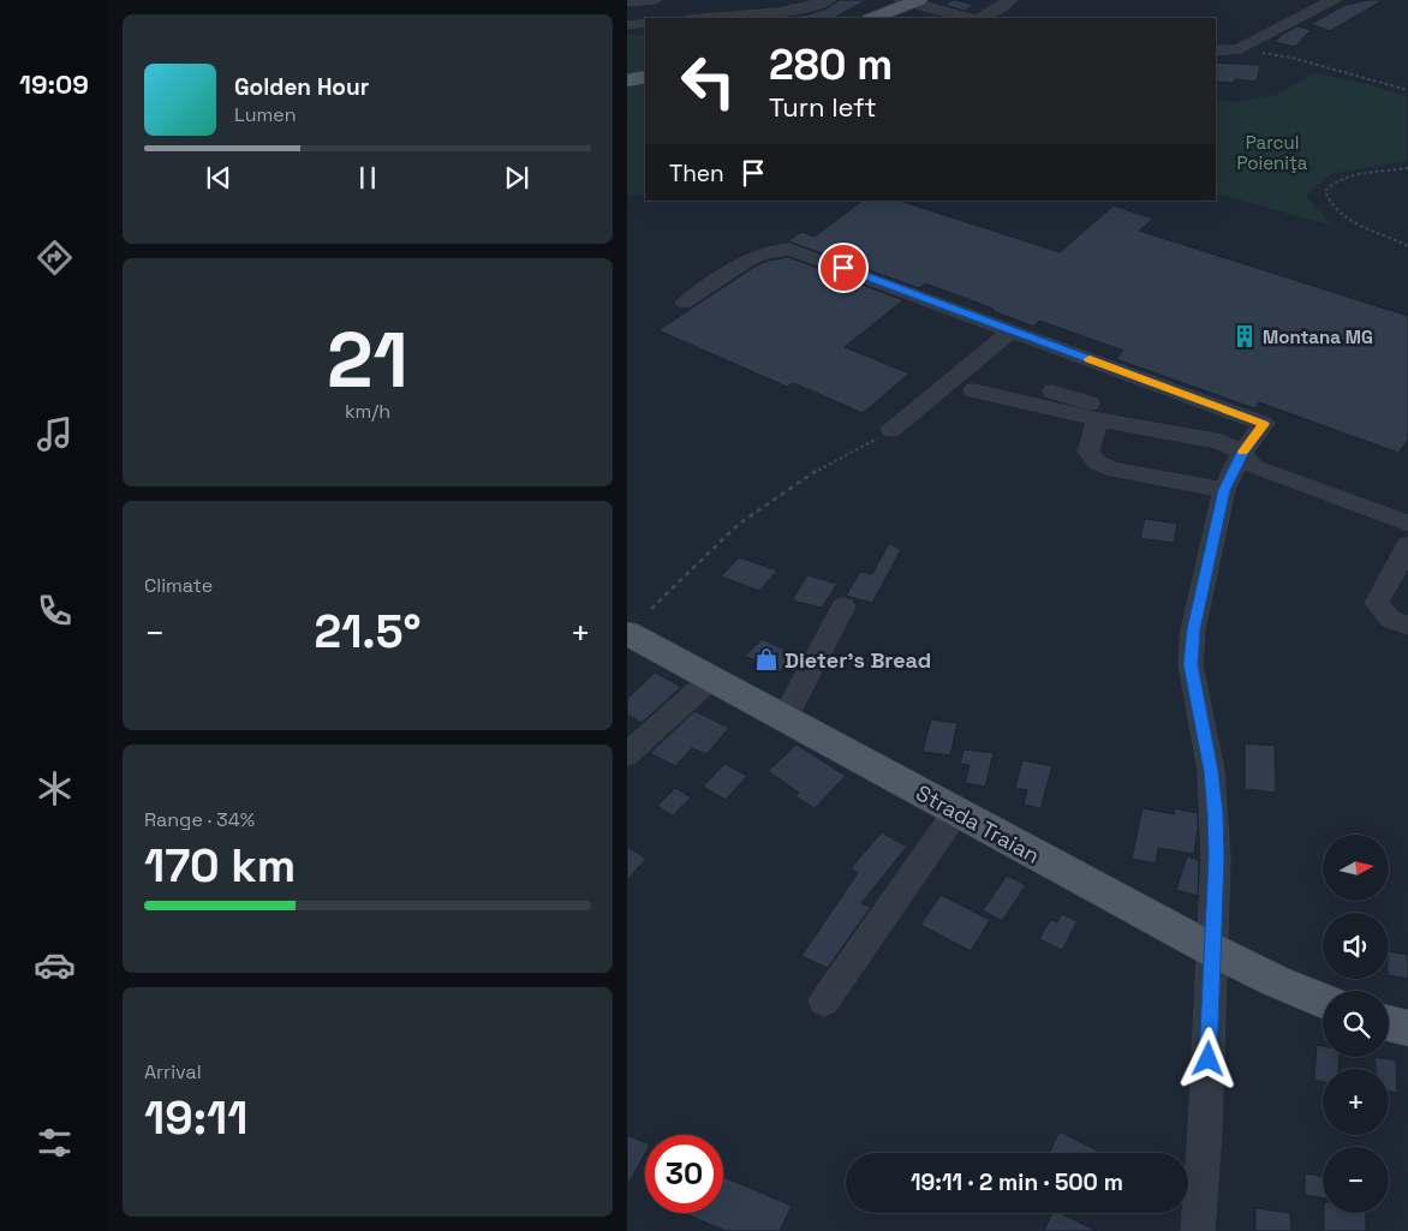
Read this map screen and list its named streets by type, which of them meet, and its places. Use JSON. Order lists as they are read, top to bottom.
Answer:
{
  "streets": {
    "main road": ["Strada Traian"]
  },
  "parks": ["Parcul Poieniţa"],
  "places": {
    "building": ["Montana MG"],
    "shop": ["Dieter’s Bread"]
  },
  "north": "right",
  "page": {
    "tabs": "19:09",
    "turn": ["280 m", "Turn left"],
    "song": ["Golden Hour", "Lumen"],
    "then": "Then",
    "tile": [
      ["21", "km/h"],
      "Climate",
      ["Range · 34%", "170 km"],
      ["Arrival", "19:11"]
    ],
    "heat": ["−", "21.5°", "+"],
    "map_buttons": ["+", "−"],
    "limit": "30",
    "trip": "19:11 · 2 min · 500 m"
  }
}
